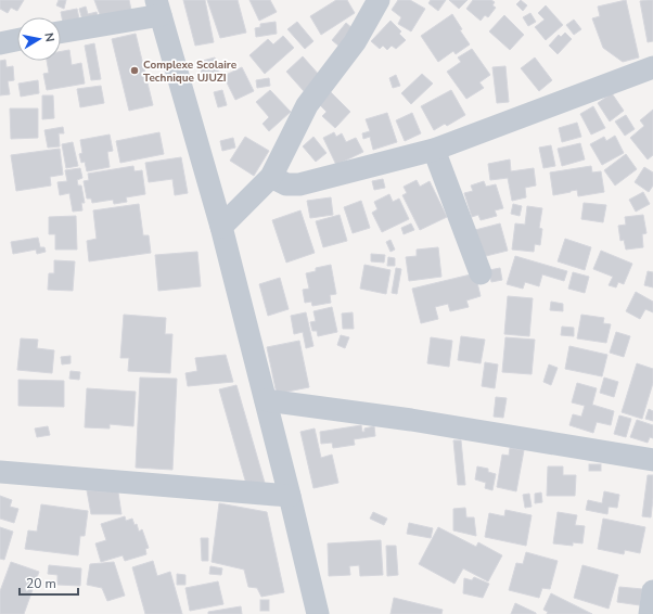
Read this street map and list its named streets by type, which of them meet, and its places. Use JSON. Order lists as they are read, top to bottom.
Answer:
{
  "places": ["Complexe Scolaire Technique UJUZI"],
  "scale_bar": "20 m",
  "north": "right"
}
